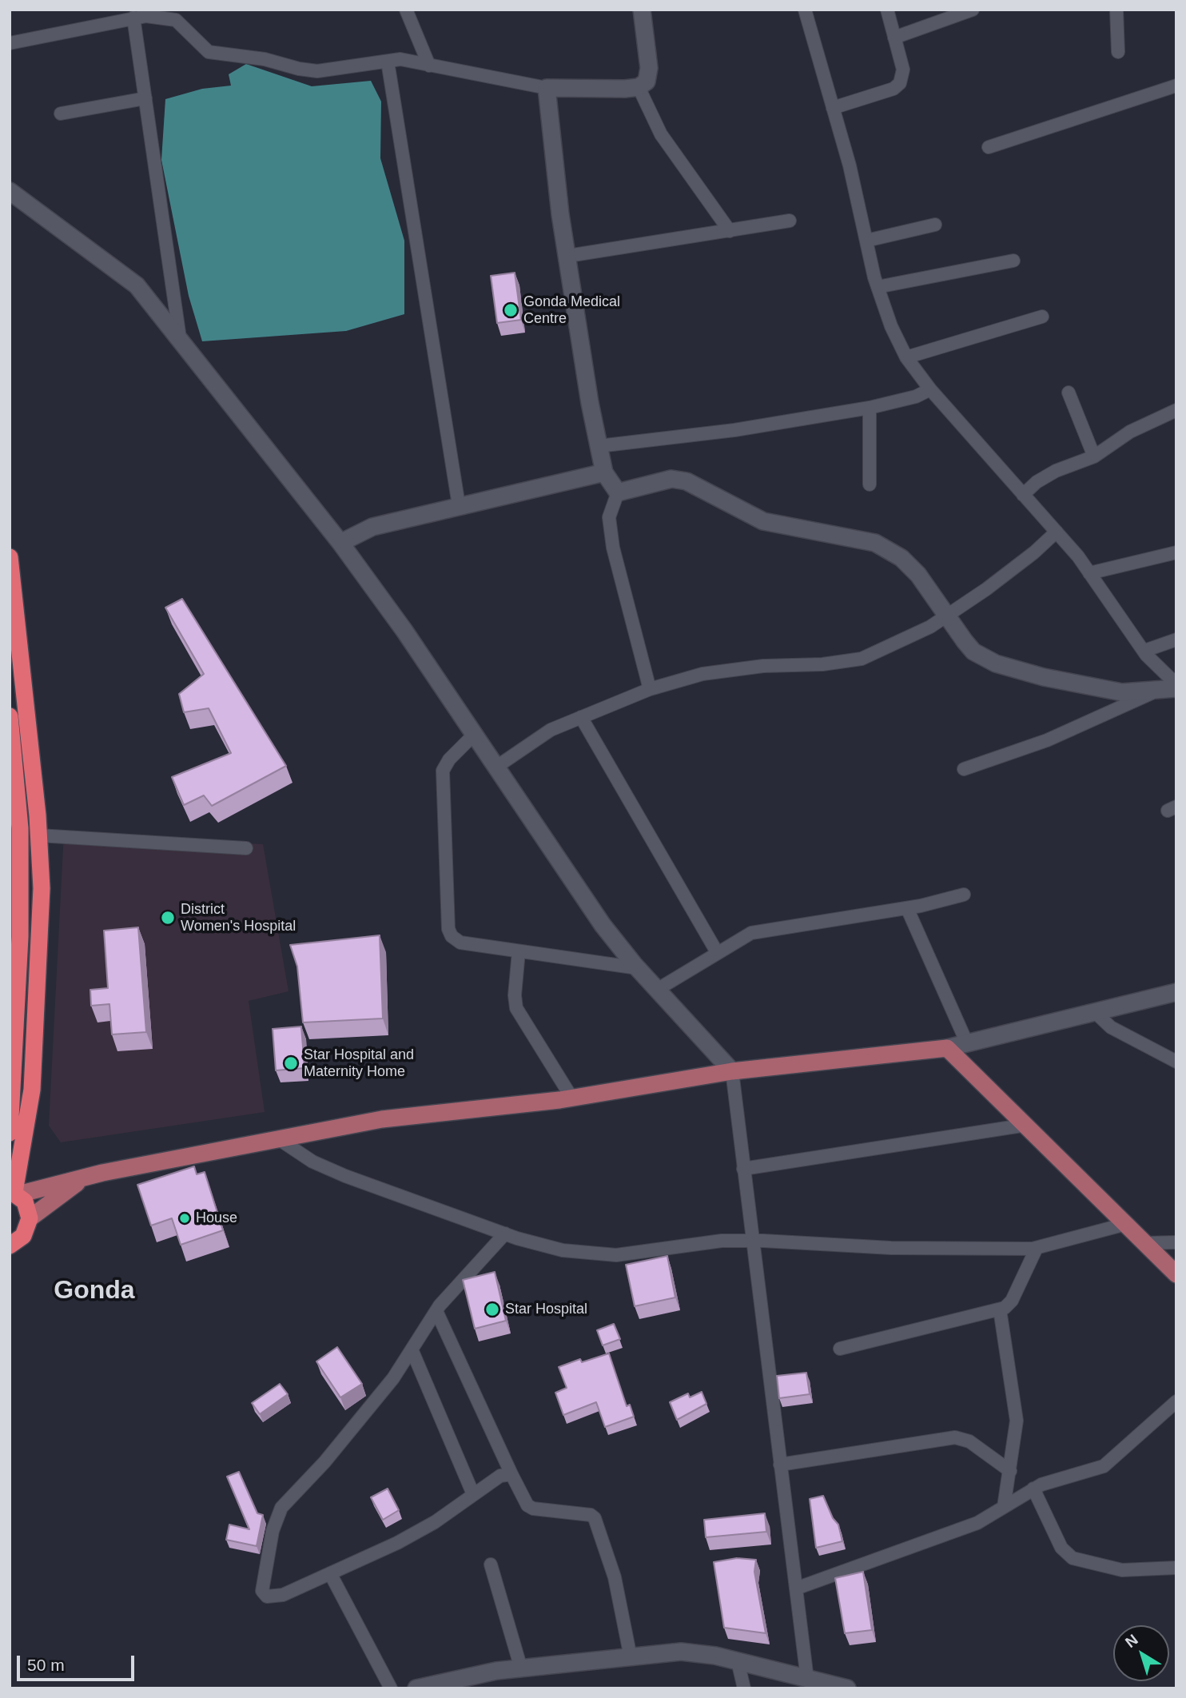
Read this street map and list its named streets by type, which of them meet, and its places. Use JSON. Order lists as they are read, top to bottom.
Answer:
{
  "districts": ["Gonda"],
  "places": [
    "Gonda Medical Centre",
    "District Women's Hospital",
    "Star Hospital and Maternity Home",
    "House",
    "Star Hospital"
  ],
  "scale_bar": "50 m",
  "north": "top left"
}
